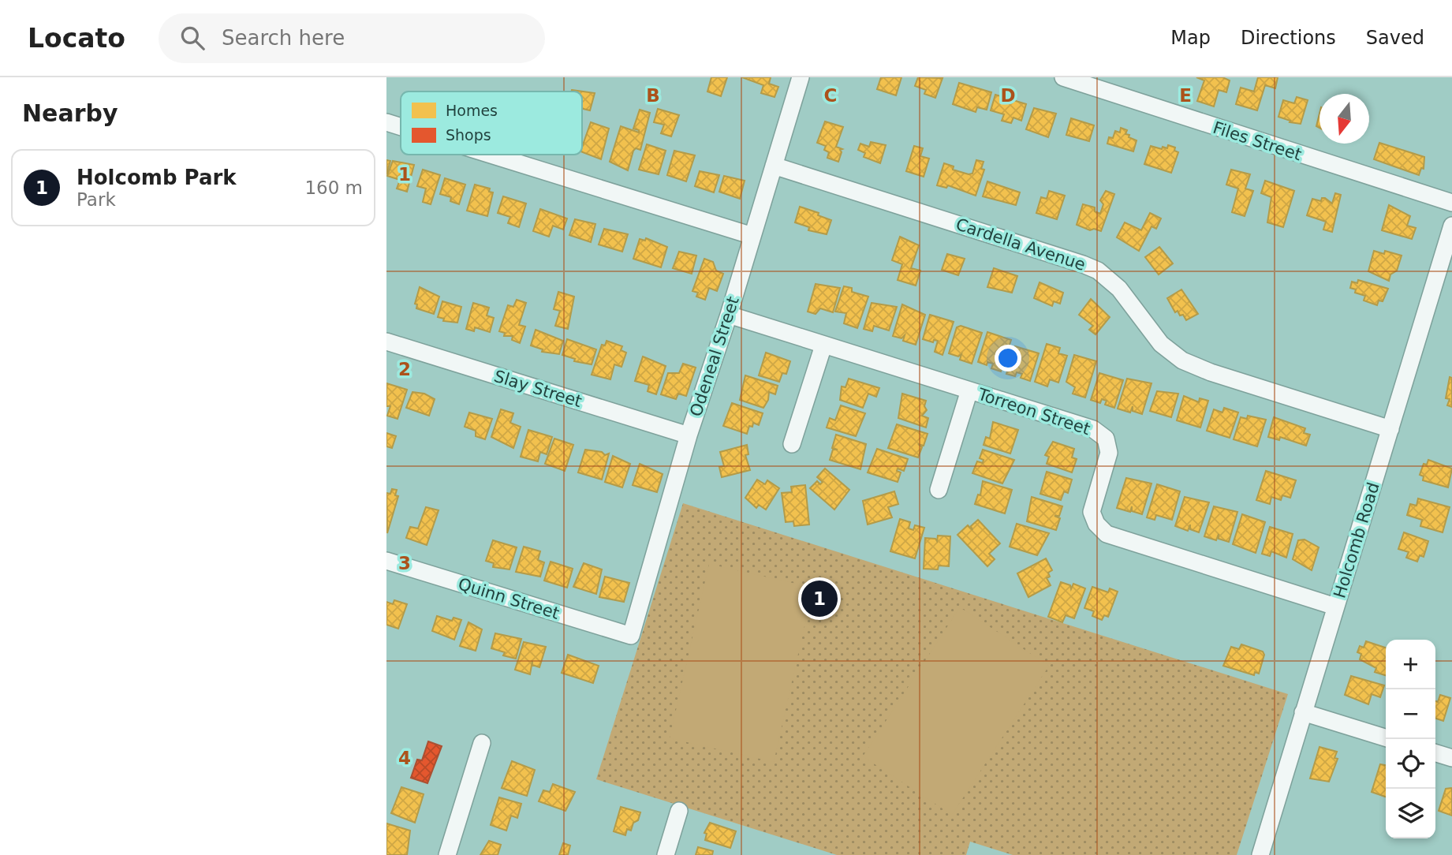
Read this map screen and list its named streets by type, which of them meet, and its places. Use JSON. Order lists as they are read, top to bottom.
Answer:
{
  "streets": {
    "street": [
      "Files Street",
      "Cardella Avenue",
      "Odeneal Street",
      "Slay Street",
      "Torreon Street",
      "Holcomb Road",
      "Quinn Street"
    ]
  },
  "crossings": [
    ["Cardella Avenue", "Odeneal Street"],
    ["Cardella Avenue", "Holcomb Road"],
    ["Odeneal Street", "Slay Street"],
    ["Odeneal Street", "Torreon Street"],
    ["Odeneal Street", "Quinn Street"],
    ["Torreon Street", "Holcomb Road"]
  ],
  "legend": ["Homes", "Shops"],
  "north": "bottom",
  "page": {
    "header": "Locato",
    "search": "Search here",
    "nav": ["Map", "Directions", "Saved"],
    "heading": "Nearby",
    "list": [
      {
        "mark": "1",
        "name": "Holcomb Park",
        "note": "Park",
        "value": "160 m"
      }
    ],
    "pins": "1",
    "map_buttons": ["+", "−"]
  },
  "grid": {
    "columns": [
      "B",
      "C",
      "D",
      "E"
    ],
    "rows": [
      "1",
      "2",
      "3",
      "4"
    ]
  }
}
